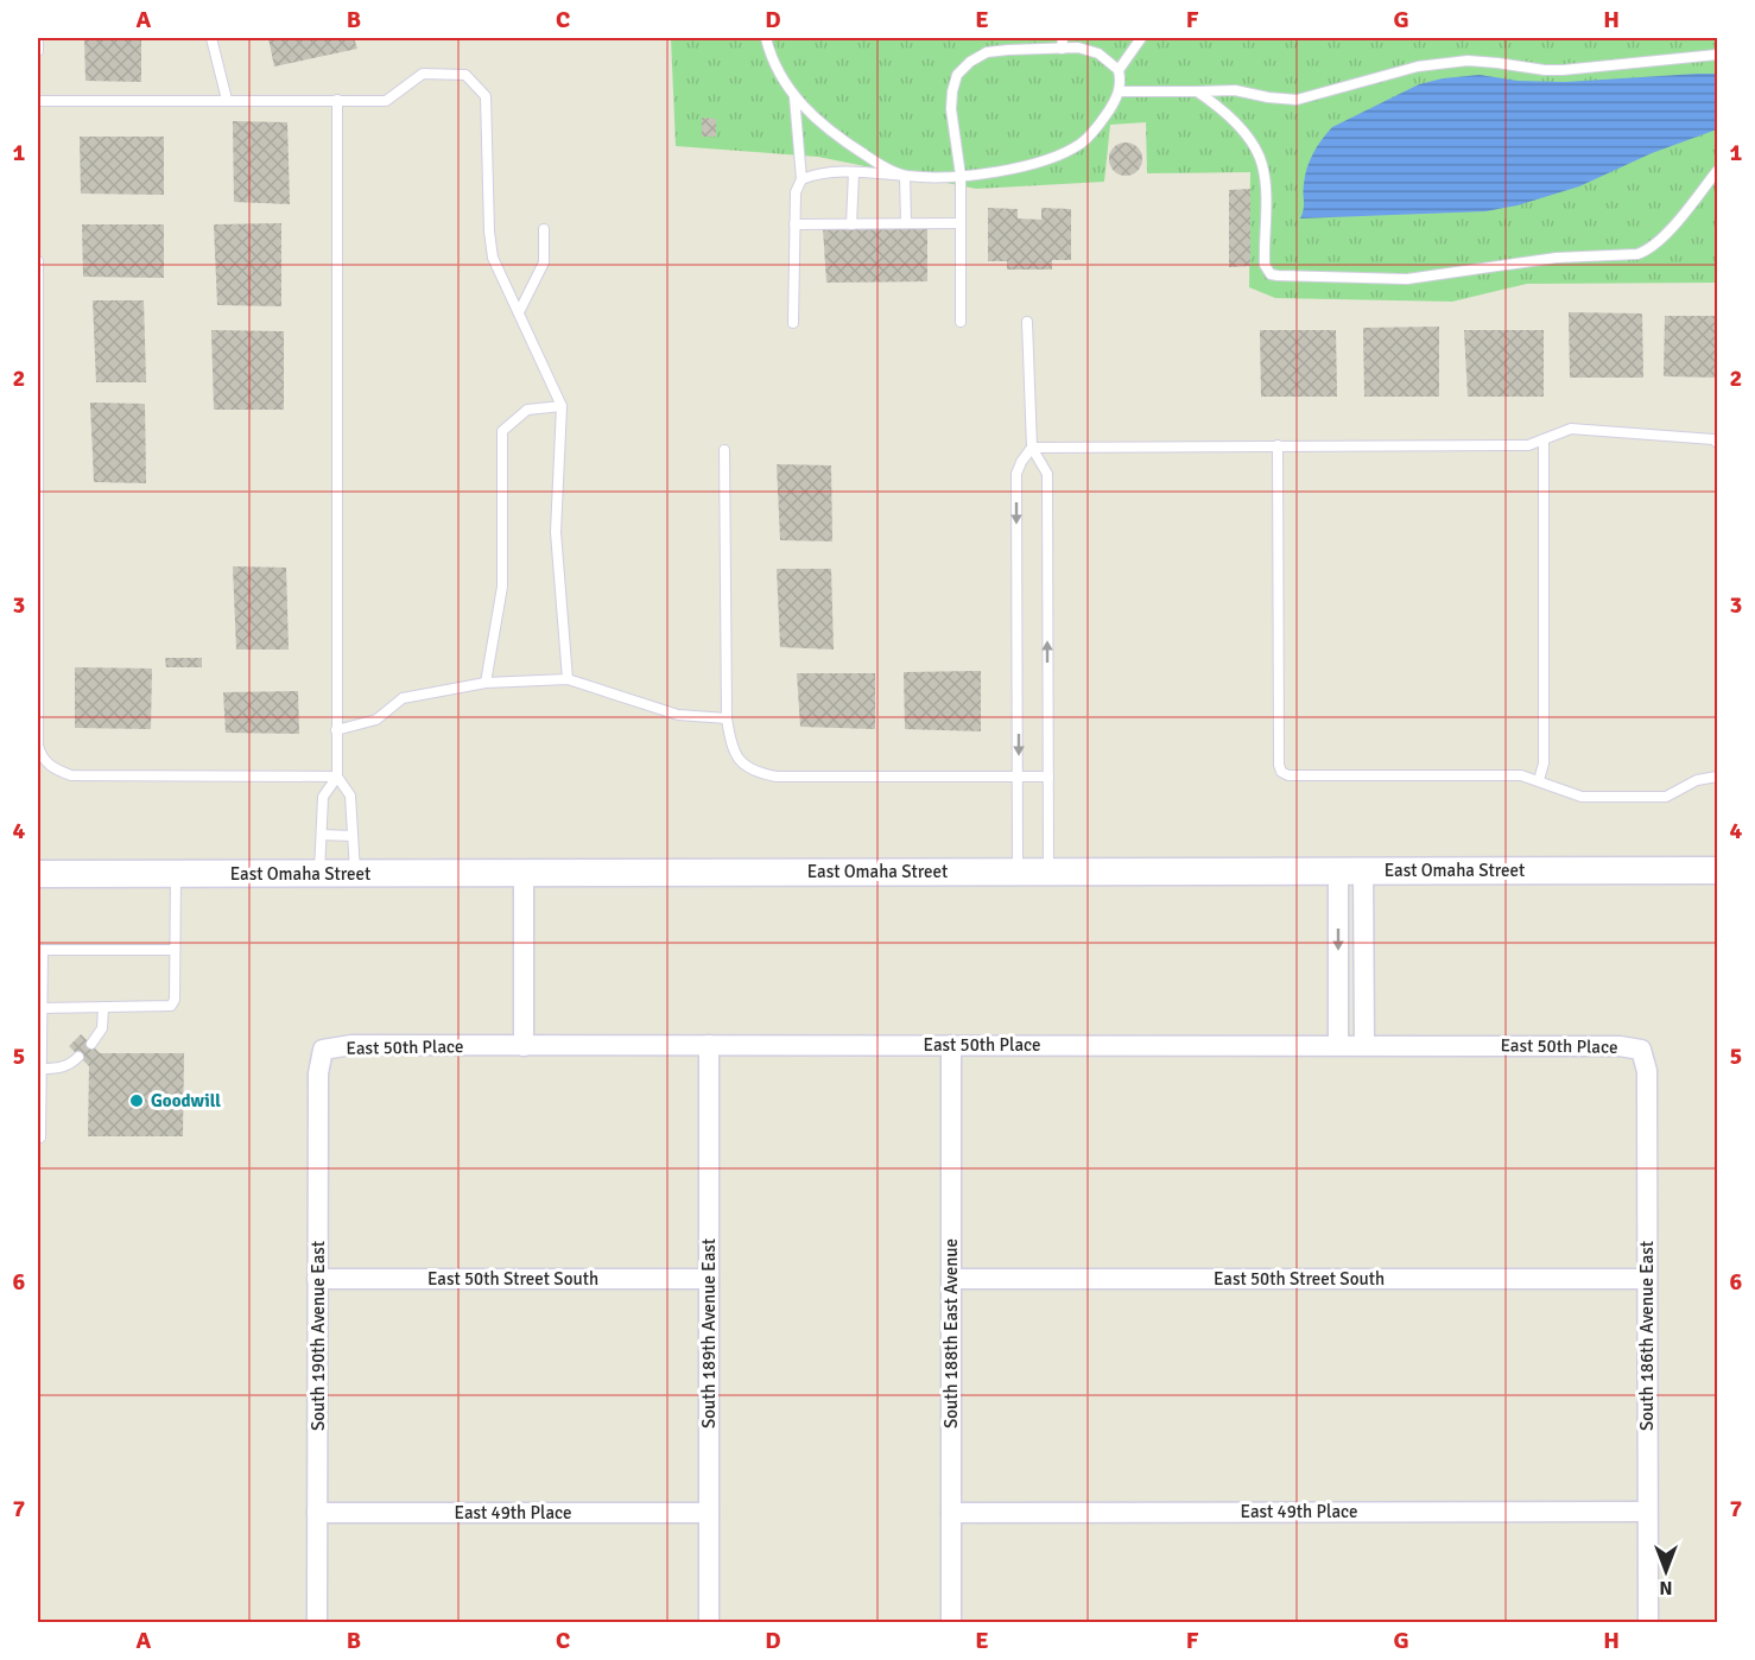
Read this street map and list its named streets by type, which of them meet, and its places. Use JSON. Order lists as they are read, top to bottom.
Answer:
{
  "streets": {
    "street": [
      "East Omaha Street",
      "East 50th Place",
      "East 50th Street South",
      "South 189th Avenue East",
      "South 188th East Avenue",
      "South 190th Avenue East",
      "South 186th Avenue East",
      "East 49th Place"
    ]
  },
  "crossings": [
    ["East 50th Place", "South 189th Avenue East"],
    ["East 50th Place", "South 188th East Avenue"],
    ["East 50th Place", "South 190th Avenue East"],
    ["East 50th Place", "South 186th Avenue East"],
    ["East 50th Street South", "South 189th Avenue East"],
    ["East 50th Street South", "South 188th East Avenue"],
    ["East 50th Street South", "South 190th Avenue East"],
    ["East 50th Street South", "South 186th Avenue East"],
    ["South 189th Avenue East", "East 49th Place"],
    ["South 188th East Avenue", "East 49th Place"],
    ["South 190th Avenue East", "East 49th Place"],
    ["South 186th Avenue East", "East 49th Place"]
  ],
  "places": ["Goodwill"],
  "north": "bottom",
  "grid": {
    "columns": [
      "A",
      "B",
      "C",
      "D",
      "E",
      "F",
      "G",
      "H"
    ],
    "rows": [
      "1",
      "2",
      "3",
      "4",
      "5",
      "6",
      "7"
    ]
  }
}
